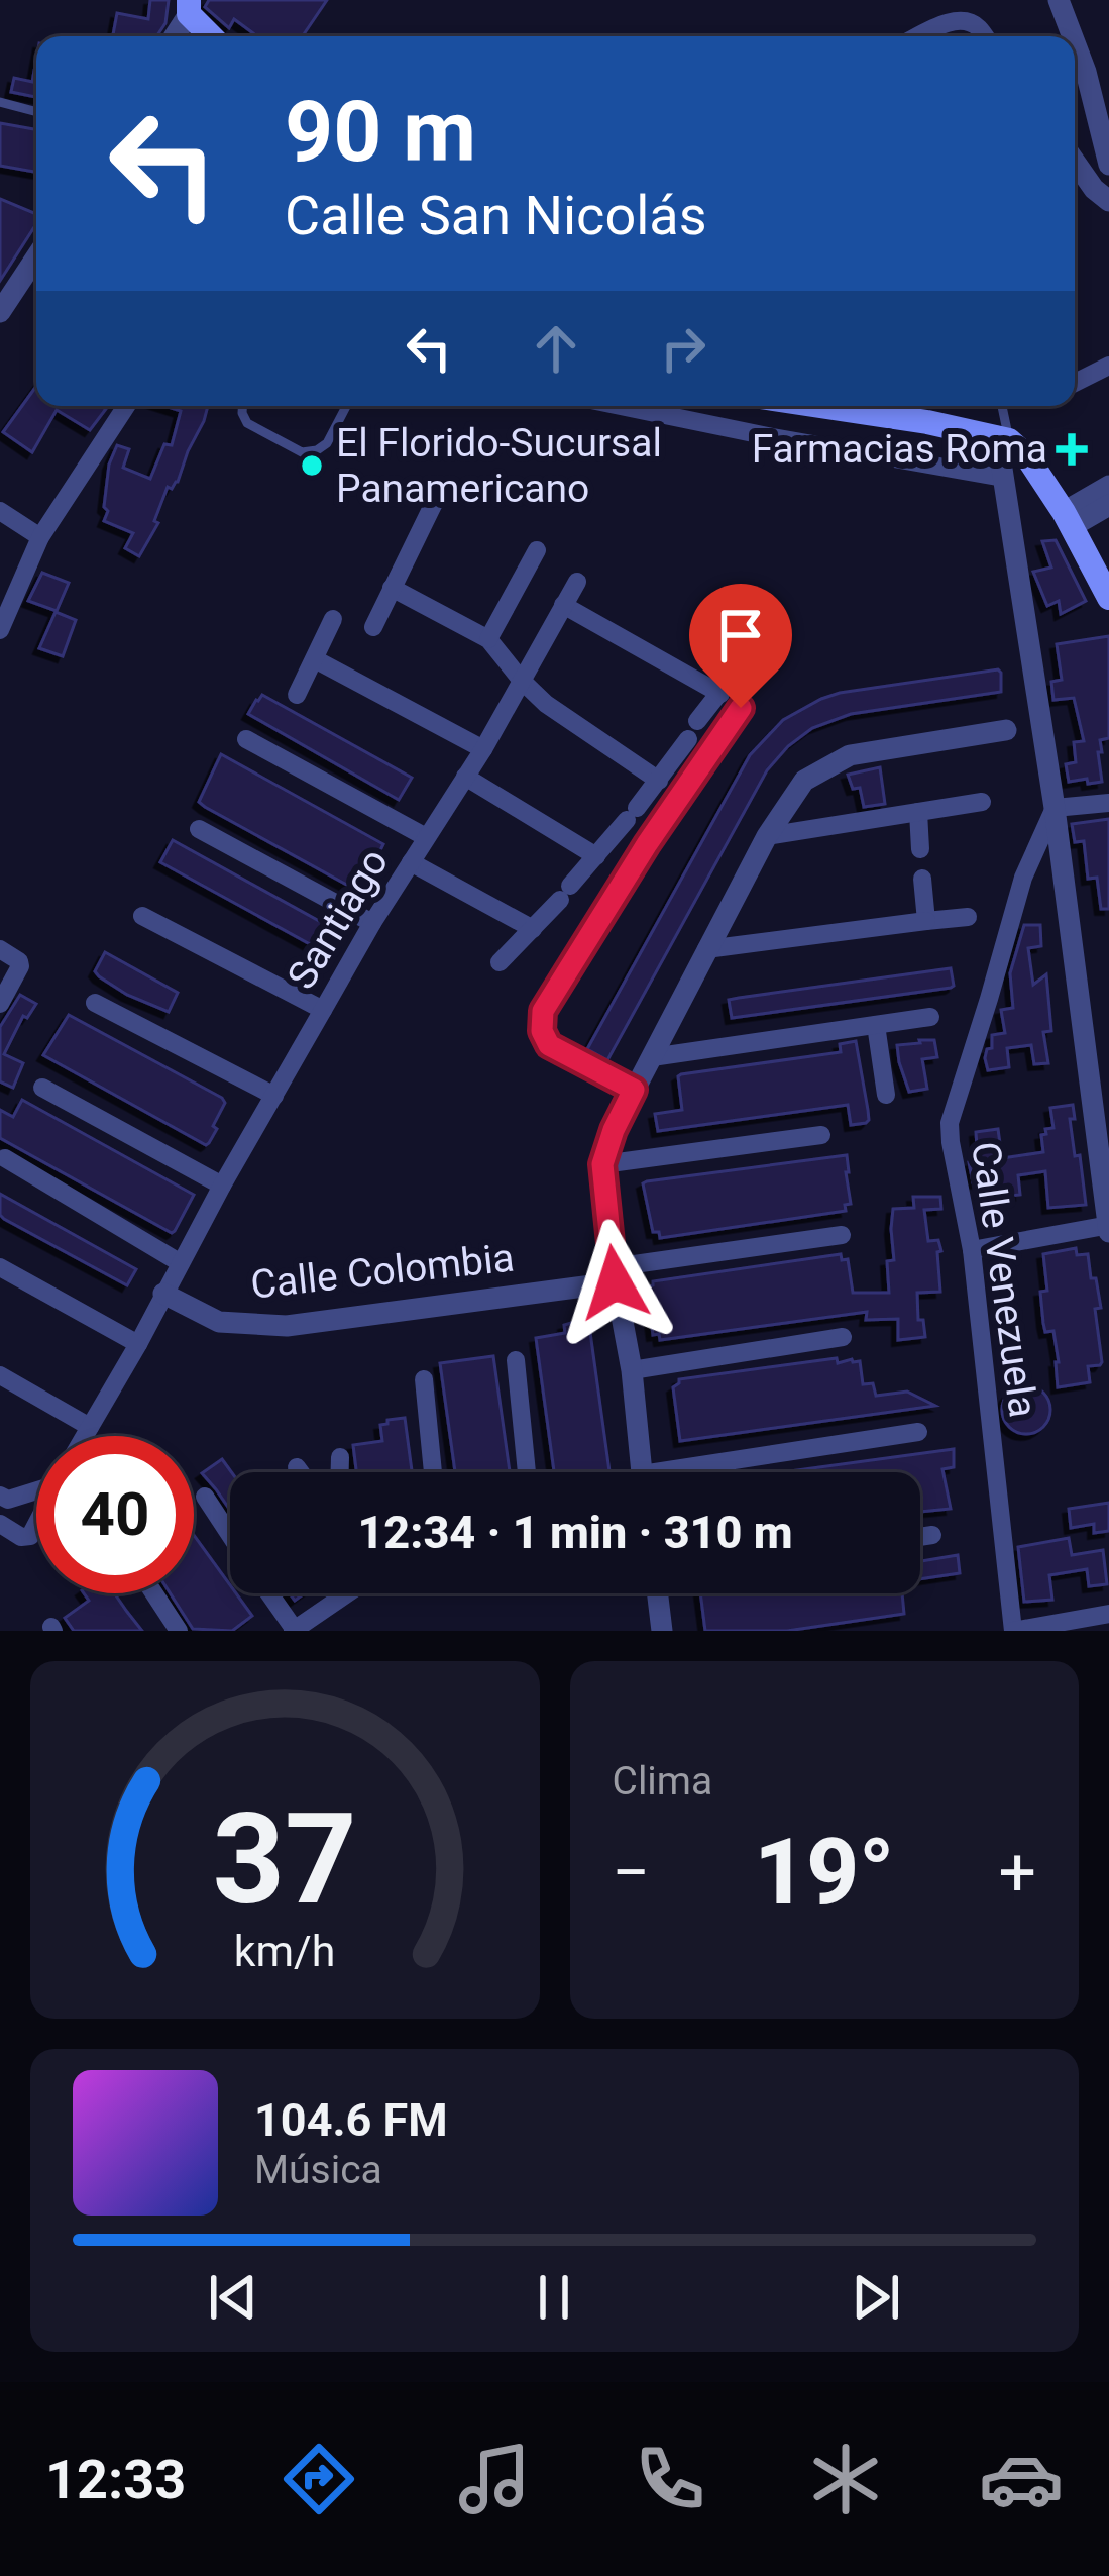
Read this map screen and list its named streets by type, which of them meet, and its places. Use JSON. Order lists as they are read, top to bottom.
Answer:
{
  "streets": {
    "street": ["Santiago", "Calle Colombia", "Calle Venezuela"]
  },
  "crossings": [
    ["Santiago", "Calle Colombia"]
  ],
  "places": {
    "health": ["Farmacias Roma"],
    "other": ["El Florido-Sucursal Panamericano"]
  },
  "page": {
    "turn": ["90 m", "Calle San Nicolás"],
    "limit": "40",
    "trip": "12:34 · 1 min · 310 m",
    "tile": "Clima",
    "heat": ["−", "19°", "+"],
    "song": ["104.6 FM", "Música"],
    "tabs": "12:33",
    "gauge": ["37", "km/h"]
  }
}
